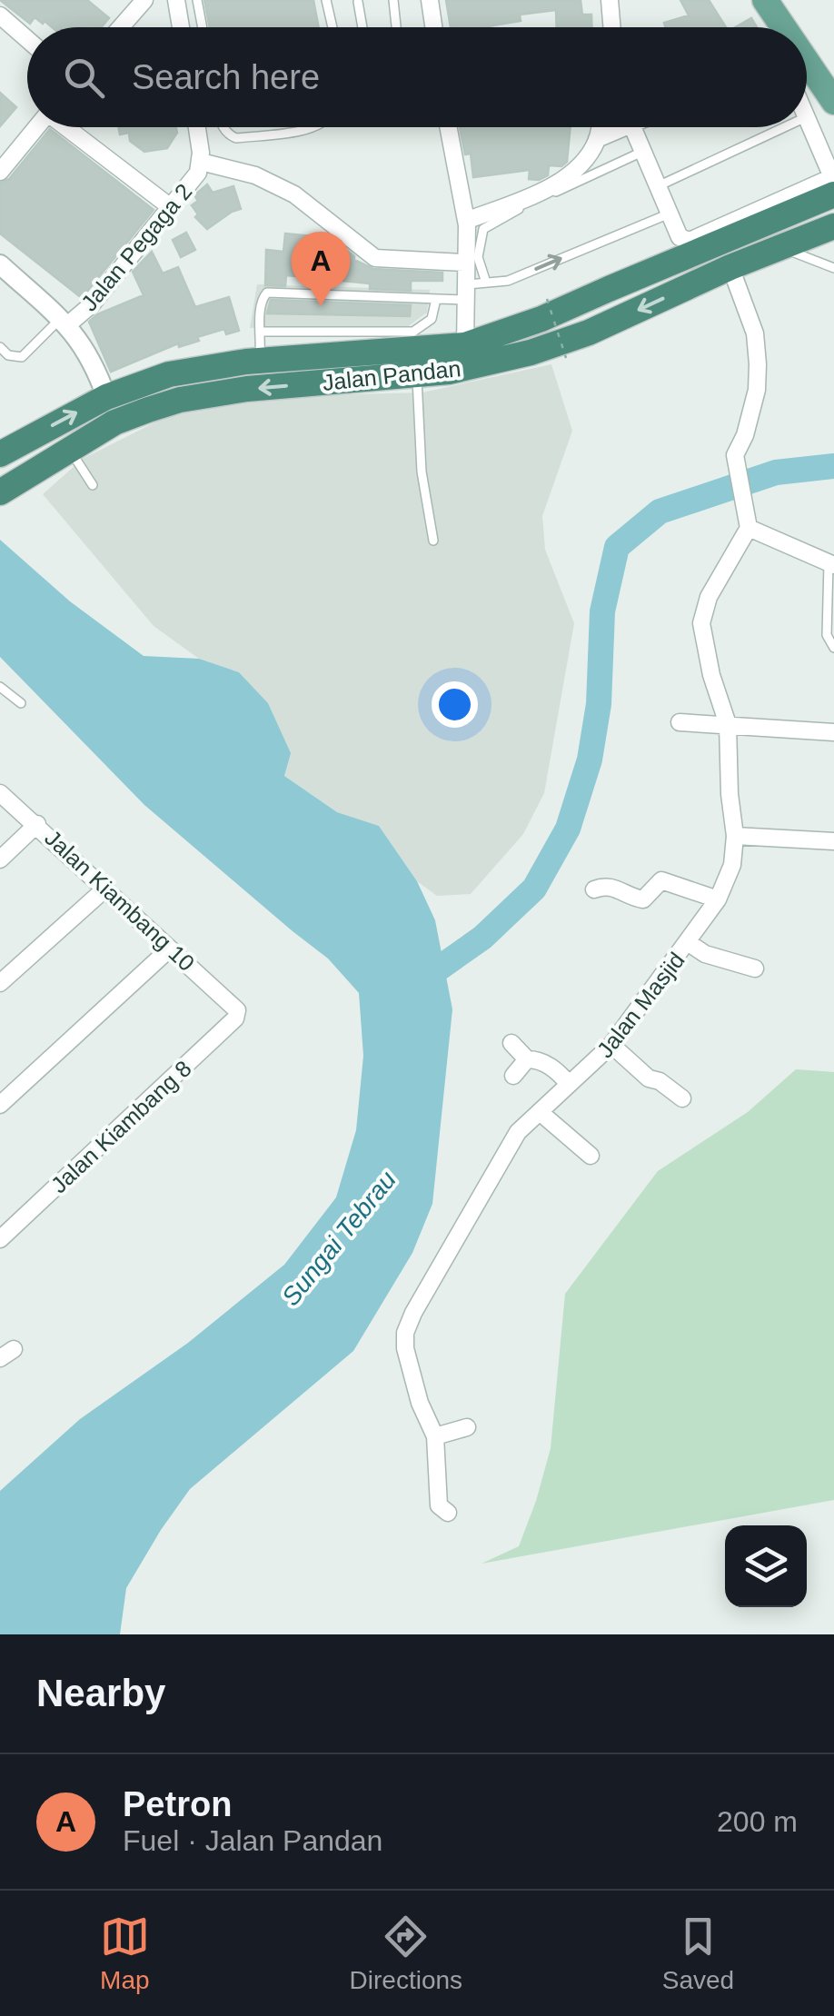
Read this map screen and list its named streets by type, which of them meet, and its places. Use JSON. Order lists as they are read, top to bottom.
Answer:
{
  "streets": {
    "highway": ["Jalan Pandan"],
    "street": [
      "Jalan Pegaga 2",
      "Jalan Kiambang 10",
      "Jalan Masjid",
      "Jalan Kiambang 8"
    ]
  },
  "crossings": [
    ["Jalan Kiambang 10", "Jalan Kiambang 8"]
  ],
  "water": ["Sungai Tebrau"],
  "page": {
    "search": "Search here",
    "pins": "A",
    "heading": "Nearby",
    "list": [
      {
        "mark": "A",
        "name": "Petron",
        "note": "Fuel · Jalan Pandan",
        "value": "200 m"
      }
    ],
    "nav": ["Map", "Directions", "Saved"]
  }
}
